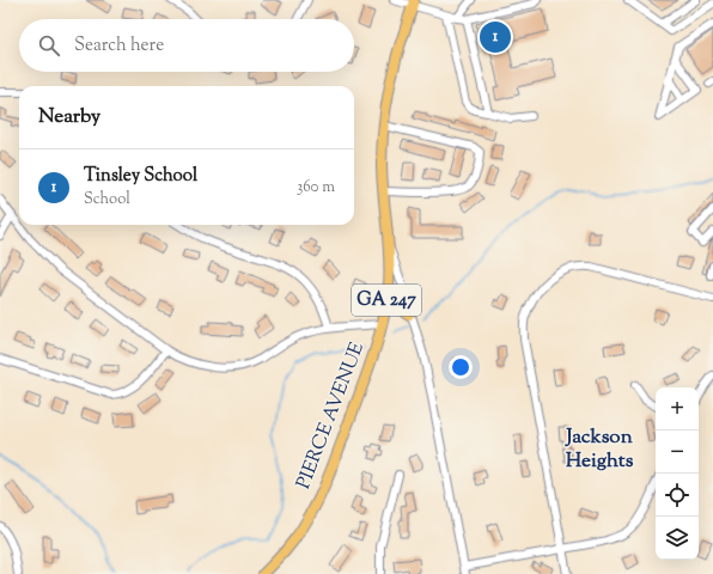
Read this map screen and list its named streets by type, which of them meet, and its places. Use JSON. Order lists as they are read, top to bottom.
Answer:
{
  "streets": {
    "main road": ["GA 247", "PIERCE AVENUE"]
  },
  "districts": ["Jackson Heights"],
  "page": {
    "pins": "1",
    "search": "Search here",
    "heading": "Nearby",
    "list": [
      {
        "mark": "1",
        "name": "Tinsley School",
        "note": "School",
        "value": "360 m"
      }
    ],
    "map_buttons": ["+", "−"]
  }
}
